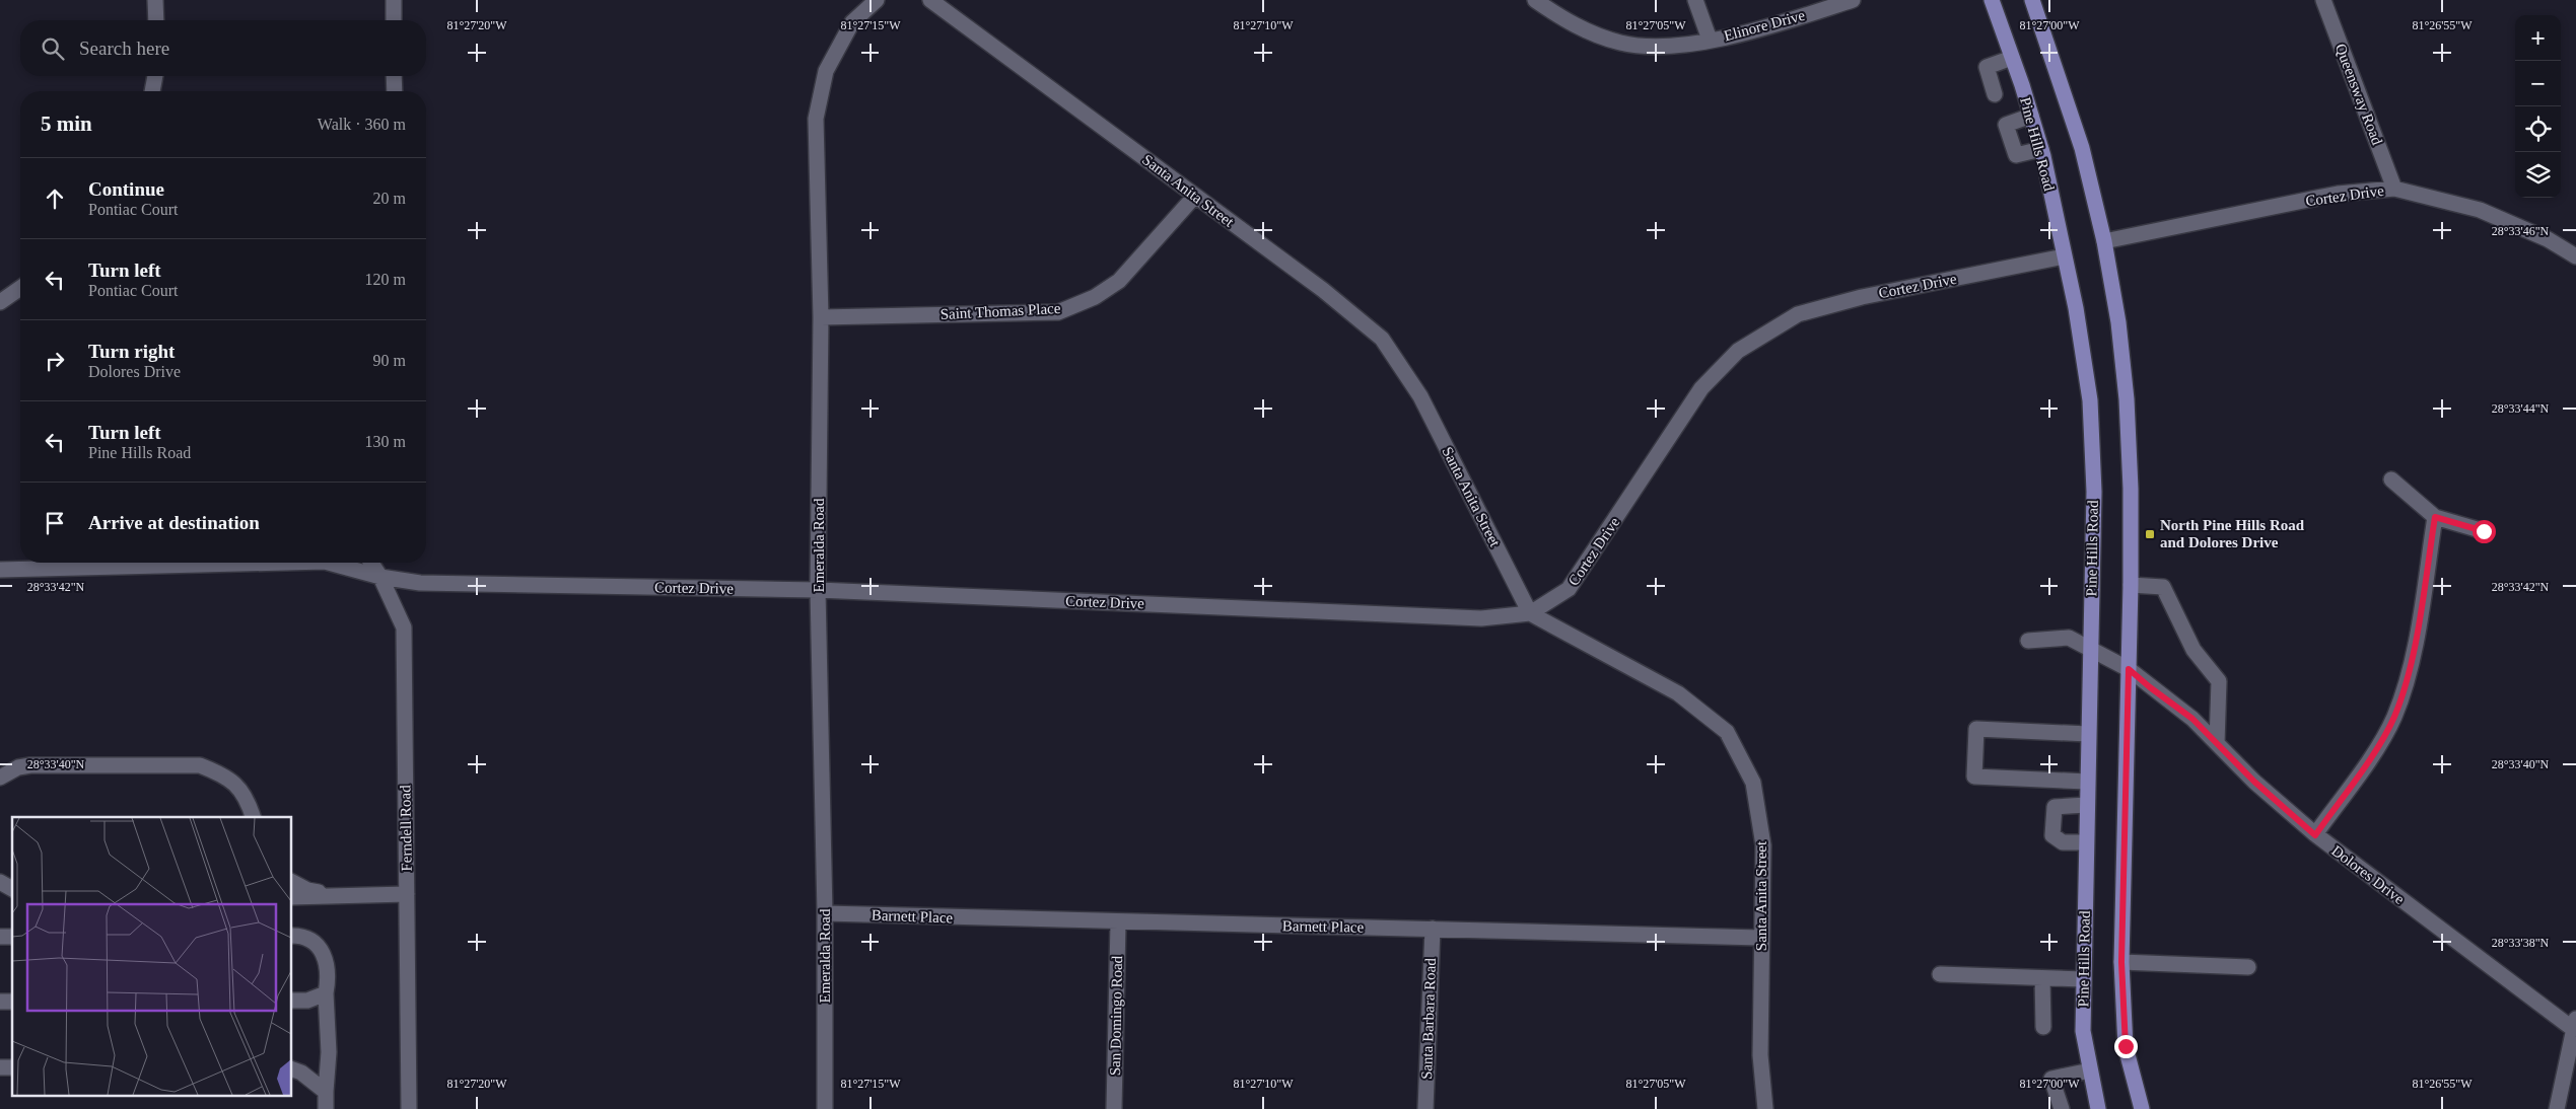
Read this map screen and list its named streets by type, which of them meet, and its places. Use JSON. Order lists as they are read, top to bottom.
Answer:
{
  "streets": {
    "main road": ["Pine Hills Road"],
    "street": [
      "Elinore Drive",
      "Queensway Road",
      "Santa Anita Street",
      "Cortez Drive",
      "Saint Thomas Place",
      "Emeralda Road",
      "Ferndell Road",
      "Dolores Drive",
      "Barnett Place",
      "San Domingo Road",
      "Santa Barbara Road"
    ]
  },
  "crossings": [
    ["Queensway Road", "Cortez Drive"],
    ["Pine Hills Road", "Cortez Drive"],
    ["Pine Hills Road", "Dolores Drive"],
    ["Santa Anita Street", "Cortez Drive"],
    ["Santa Anita Street", "Saint Thomas Place"],
    ["Santa Anita Street", "Barnett Place"],
    ["Cortez Drive", "Emeralda Road"],
    ["Cortez Drive", "Ferndell Road"],
    ["Saint Thomas Place", "Emeralda Road"],
    ["Emeralda Road", "Barnett Place"],
    ["Barnett Place", "San Domingo Road"],
    ["Barnett Place", "Santa Barbara Road"]
  ],
  "places": {
    "transit": ["North Pine Hills Road and Dolores Drive"]
  },
  "page": {
    "map_buttons": ["+", "−"],
    "search": "Search here",
    "heading": ["5 min", "Walk · 360 m"],
    "list": [
      ["Continue", "Pontiac Court", "20 m"],
      ["Turn left", "Pontiac Court", "120 m"],
      ["Turn right", "Dolores Drive", "90 m"],
      ["Turn left", "Pine Hills Road", "130 m"],
      "Arrive at destination"
    ]
  },
  "coordinates": [
    "81°27'20\"W",
    "81°27'15\"W",
    "81°27'10\"W",
    "81°27'05\"W",
    "81°27'00\"W",
    "81°26'55\"W",
    "28°33'46\"N",
    "28°33'44\"N",
    "28°33'42\"N",
    "28°33'40\"N",
    "28°33'38\"N"
  ]
}
